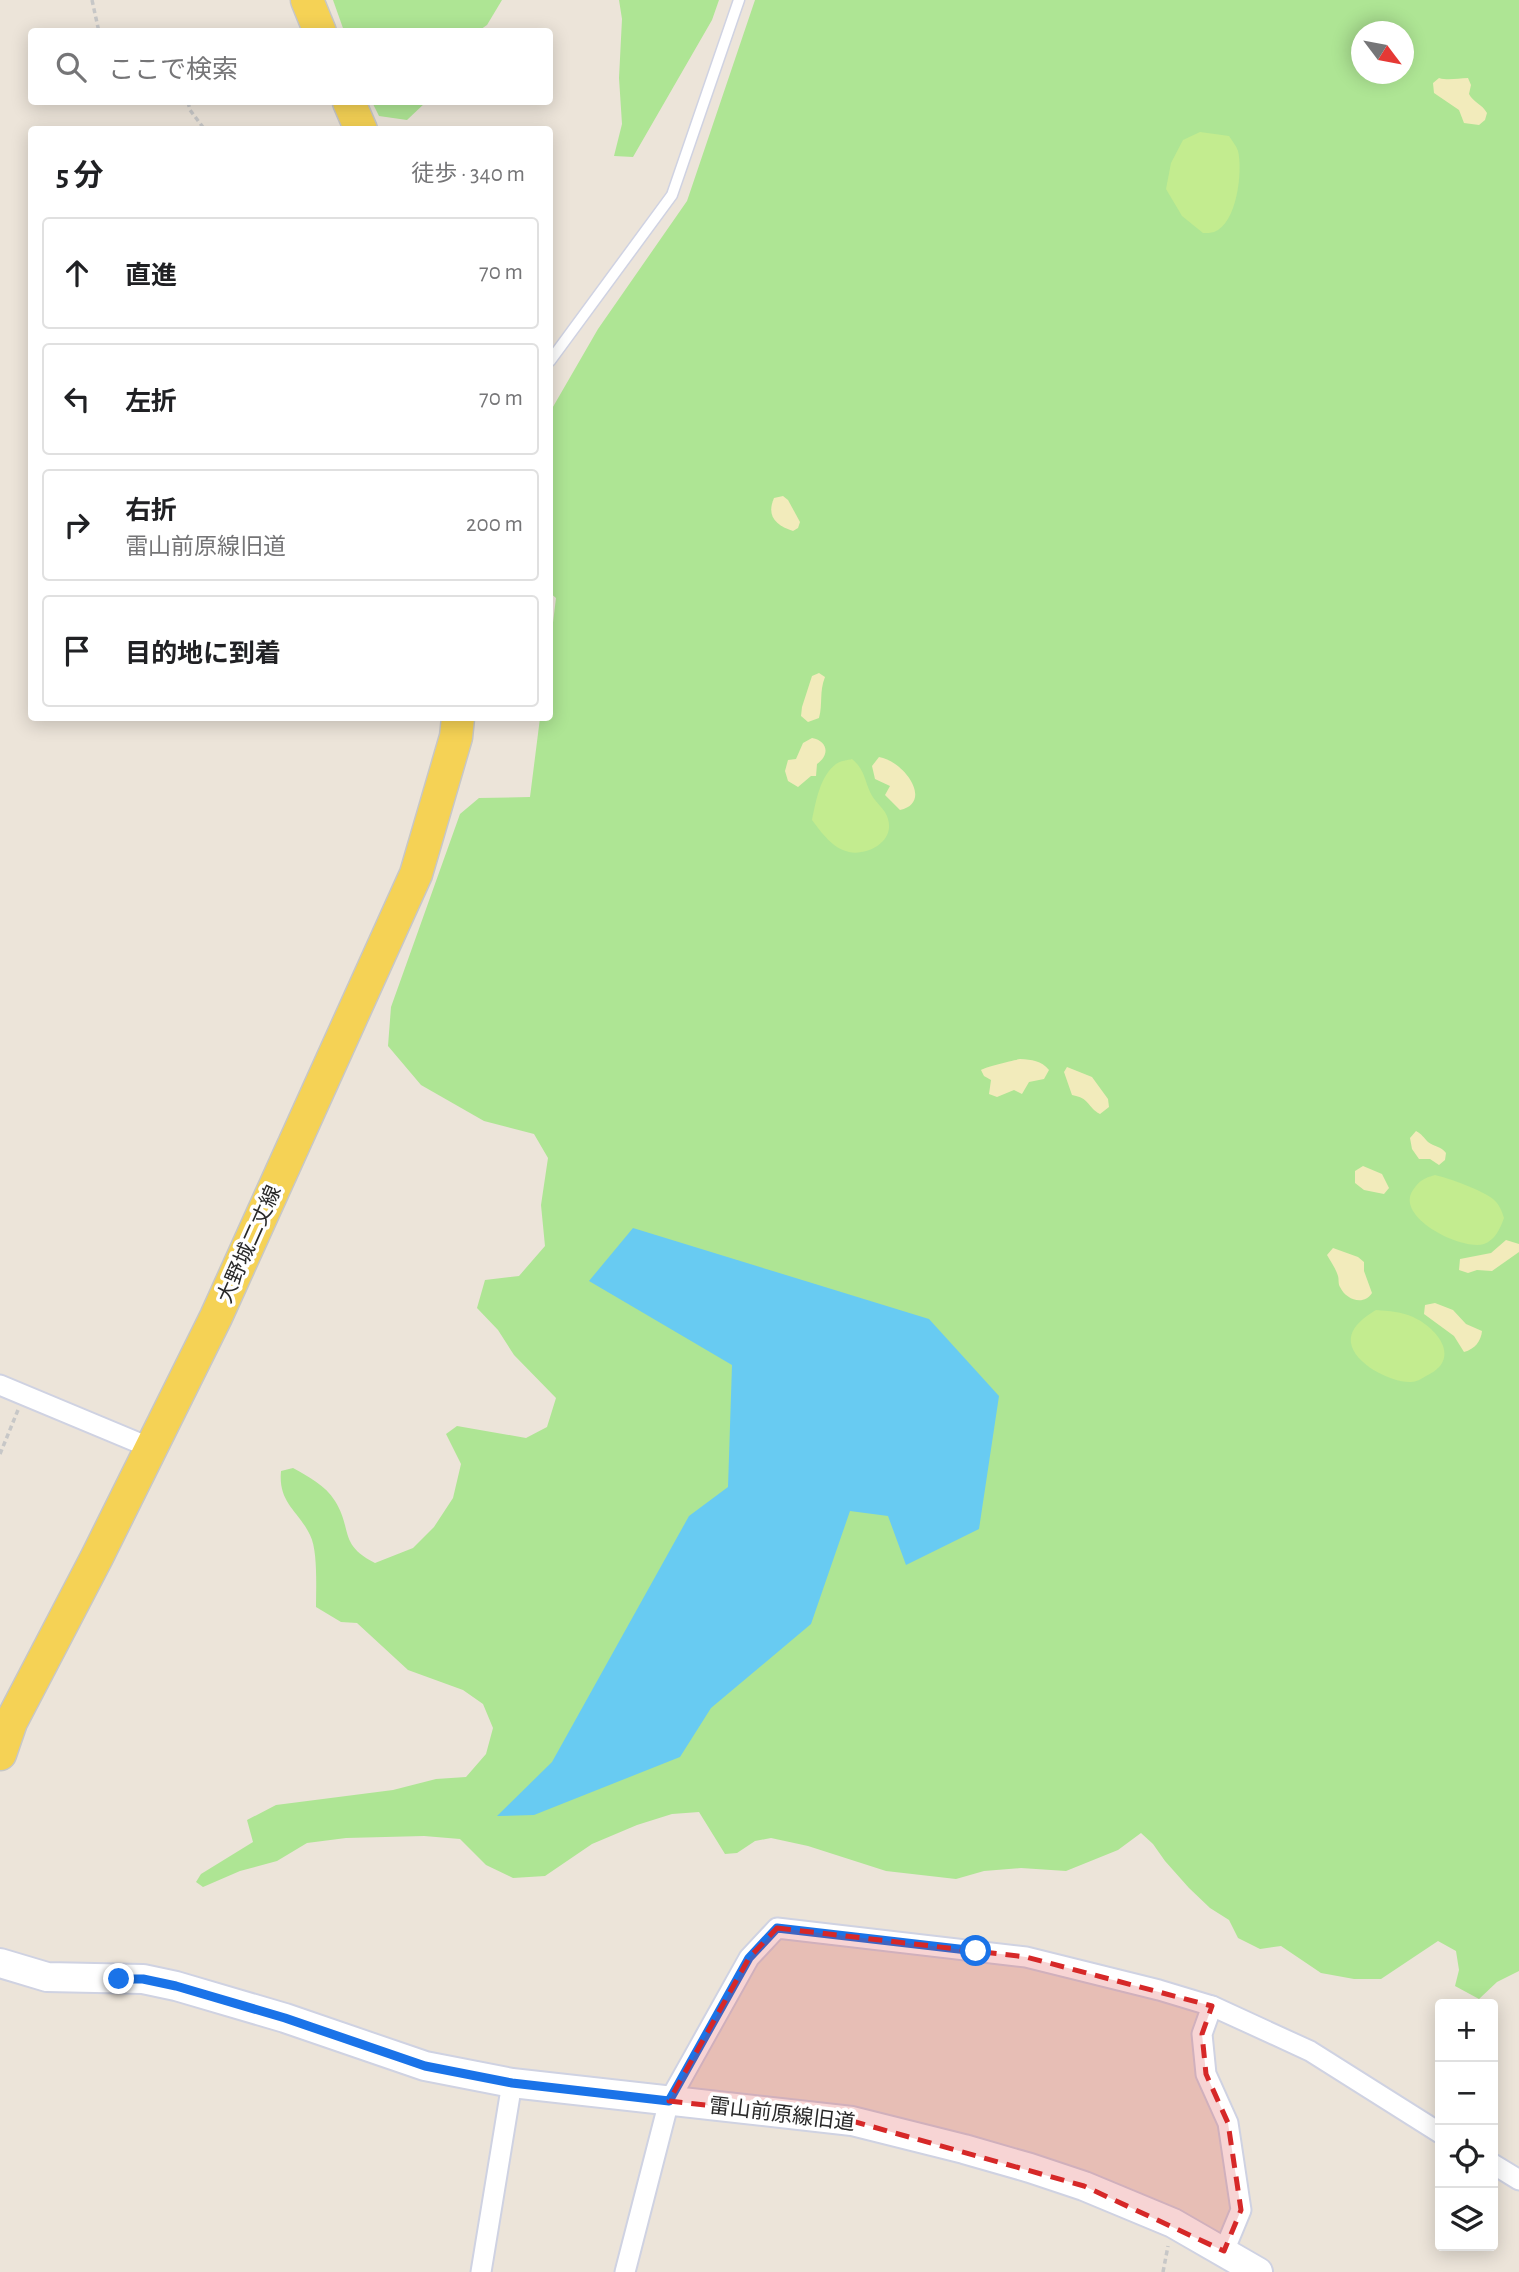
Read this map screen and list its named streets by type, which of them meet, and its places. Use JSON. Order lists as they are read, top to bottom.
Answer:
{
  "streets": {
    "main road": ["大野城二丈線"],
    "street": ["雷山前原線旧道"]
  },
  "north": "bottom right",
  "page": {
    "search": "ここで検索",
    "heading": ["5 分", "徒歩 · 340 m"],
    "list": [
      ["直進", "70 m"],
      ["左折", "70 m"],
      ["右折", "雷山前原線旧道", "200 m"],
      "目的地に到着"
    ],
    "map_buttons": ["+", "−"]
  }
}
